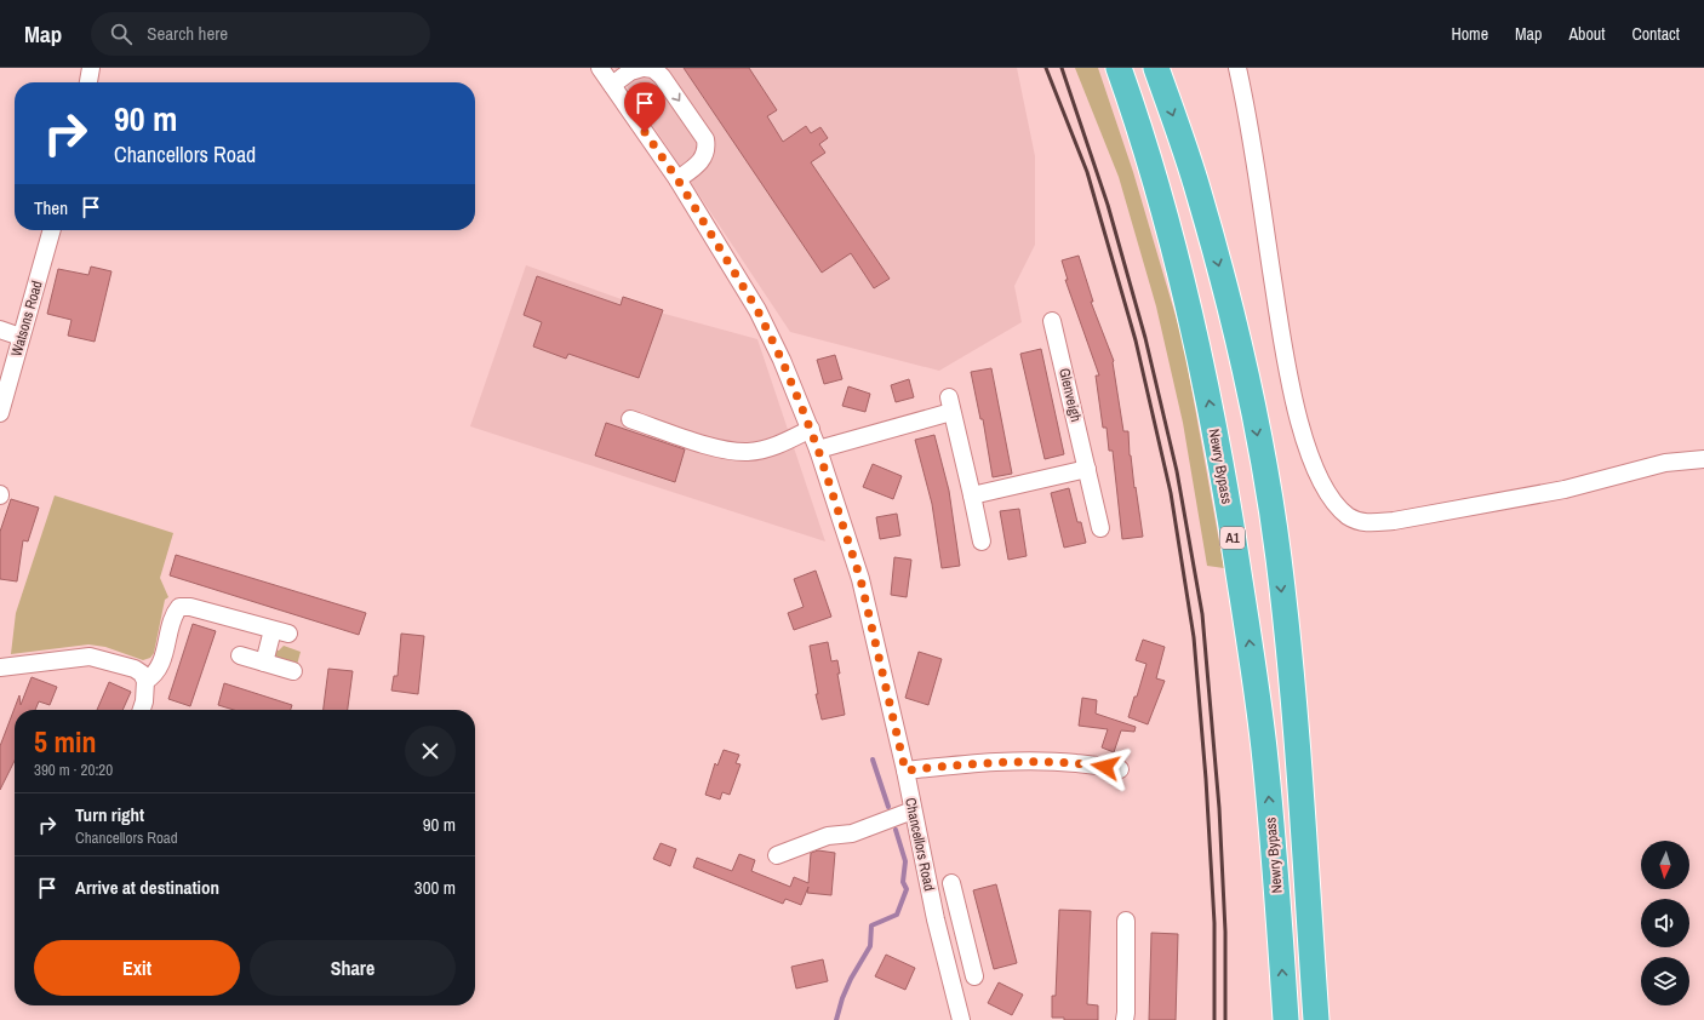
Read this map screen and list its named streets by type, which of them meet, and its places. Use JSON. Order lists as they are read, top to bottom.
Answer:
{
  "streets": {
    "highway": ["Newry Bypass", "A1"],
    "street": ["Watsons Road", "Glenveigh", "Chancellors Road"]
  },
  "north": "bottom",
  "page": {
    "header": "Map",
    "search": "Search here",
    "nav": [
      "Home",
      "Map",
      "About",
      "Contact"
    ],
    "turn": ["90 m", "Chancellors Road"],
    "then": "Then",
    "heading": ["5 min", "390 m · 20:20"],
    "list": [
      {
        "name": "Turn right",
        "note": "Chancellors Road",
        "value": "90 m"
      },
      {
        "name": "Arrive at destination",
        "value": "300 m"
      }
    ],
    "buttons": ["Exit", "Share"]
  }
}
